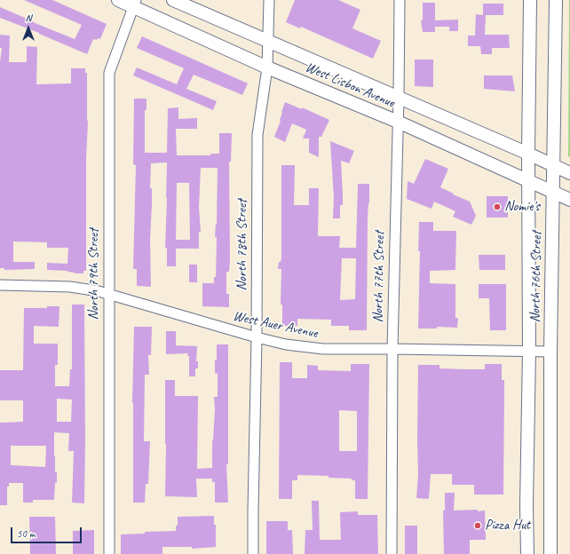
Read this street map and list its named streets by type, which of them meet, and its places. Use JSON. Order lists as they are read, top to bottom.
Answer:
{
  "streets": {
    "main road": ["West Lisbon Avenue", "North 76th Street"],
    "street": [
      "North 78th Street",
      "North 79th Street",
      "North 77th Street",
      "West Auer Avenue"
    ]
  },
  "crossings": [
    ["West Lisbon Avenue", "North 78th Street"],
    ["West Lisbon Avenue", "North 79th Street"],
    ["West Lisbon Avenue", "North 77th Street"],
    ["West Lisbon Avenue", "North 76th Street"],
    ["North 78th Street", "West Auer Avenue"],
    ["North 79th Street", "West Auer Avenue"],
    ["North 77th Street", "West Auer Avenue"],
    ["North 76th Street", "West Auer Avenue"]
  ],
  "places": ["Nomie's", "Pizza Hut"],
  "scale_bar": "50 m",
  "north": "top"
}
